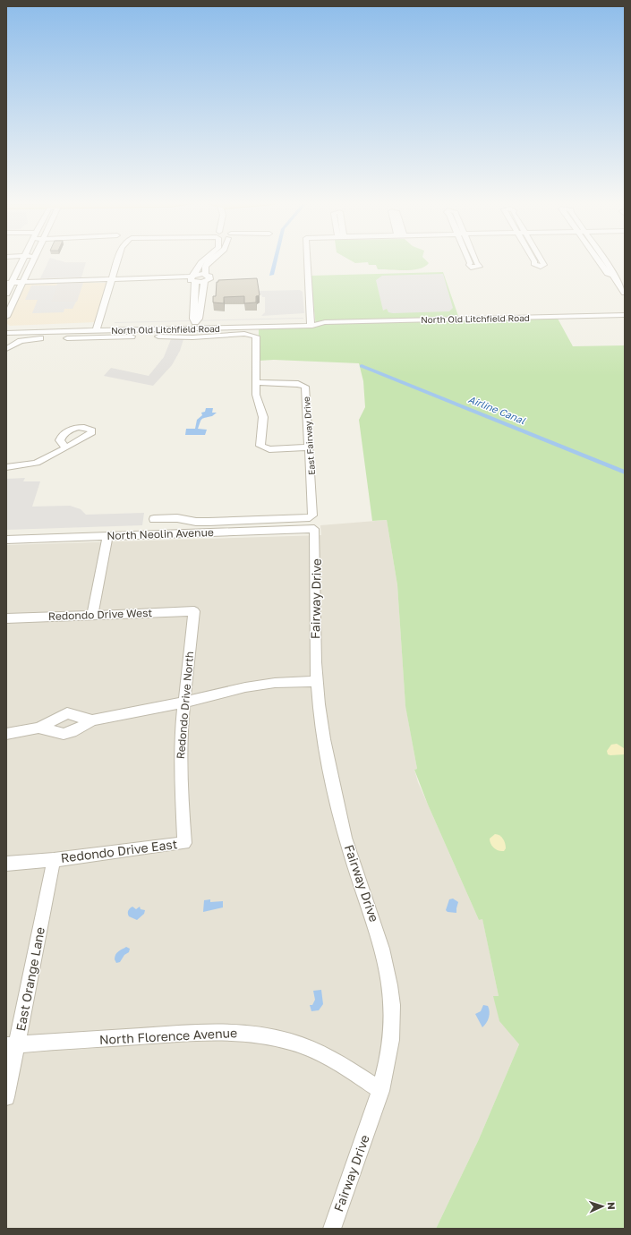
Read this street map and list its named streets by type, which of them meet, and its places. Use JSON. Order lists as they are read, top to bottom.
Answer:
{
  "streets": {
    "street": [
      "North Old Litchfield Road",
      "East Fairway Drive",
      "North Neolin Avenue",
      "Fairway Drive",
      "Redondo Drive West",
      "Redondo Drive North",
      "Redondo Drive East",
      "East Orange Lane",
      "North Florence Avenue"
    ]
  },
  "crossings": [
    ["North Neolin Avenue", "Fairway Drive"],
    ["Fairway Drive", "North Florence Avenue"],
    ["Redondo Drive West", "Redondo Drive North"],
    ["Redondo Drive North", "Redondo Drive East"],
    ["Redondo Drive East", "East Orange Lane"],
    ["East Orange Lane", "North Florence Avenue"]
  ],
  "water": ["Airline Canal"],
  "north": "right"
}
